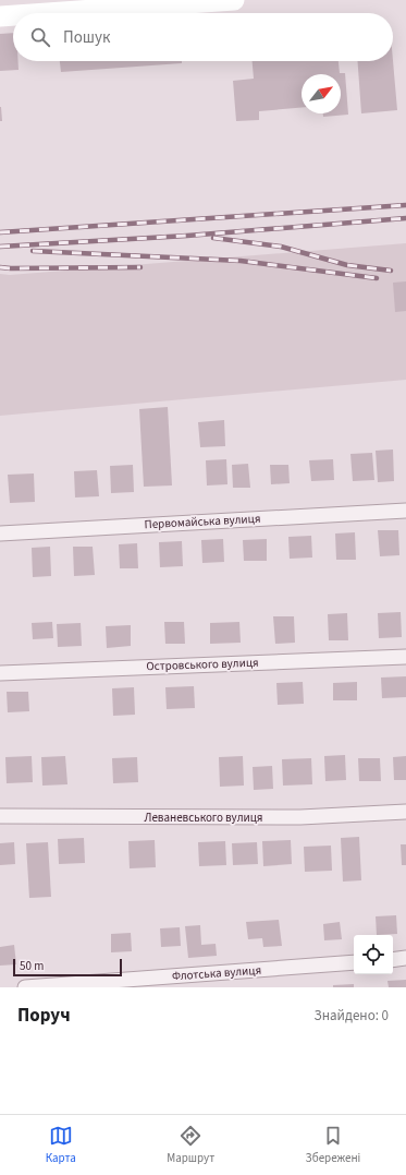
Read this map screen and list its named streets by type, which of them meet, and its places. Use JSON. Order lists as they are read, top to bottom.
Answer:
{
  "streets": {
    "street": [
      "Первомайська вулиця",
      "Островського вулиця",
      "Леваневського вулиця",
      "Флотська вулиця"
    ]
  },
  "scale_bar": "50 m",
  "north": "top right",
  "page": {
    "search": "Пошук",
    "scale": "50 m",
    "heading": ["Поруч", "Знайдено: 0"],
    "nav": ["Карта", "Маршрут", "Збережені"]
  }
}
